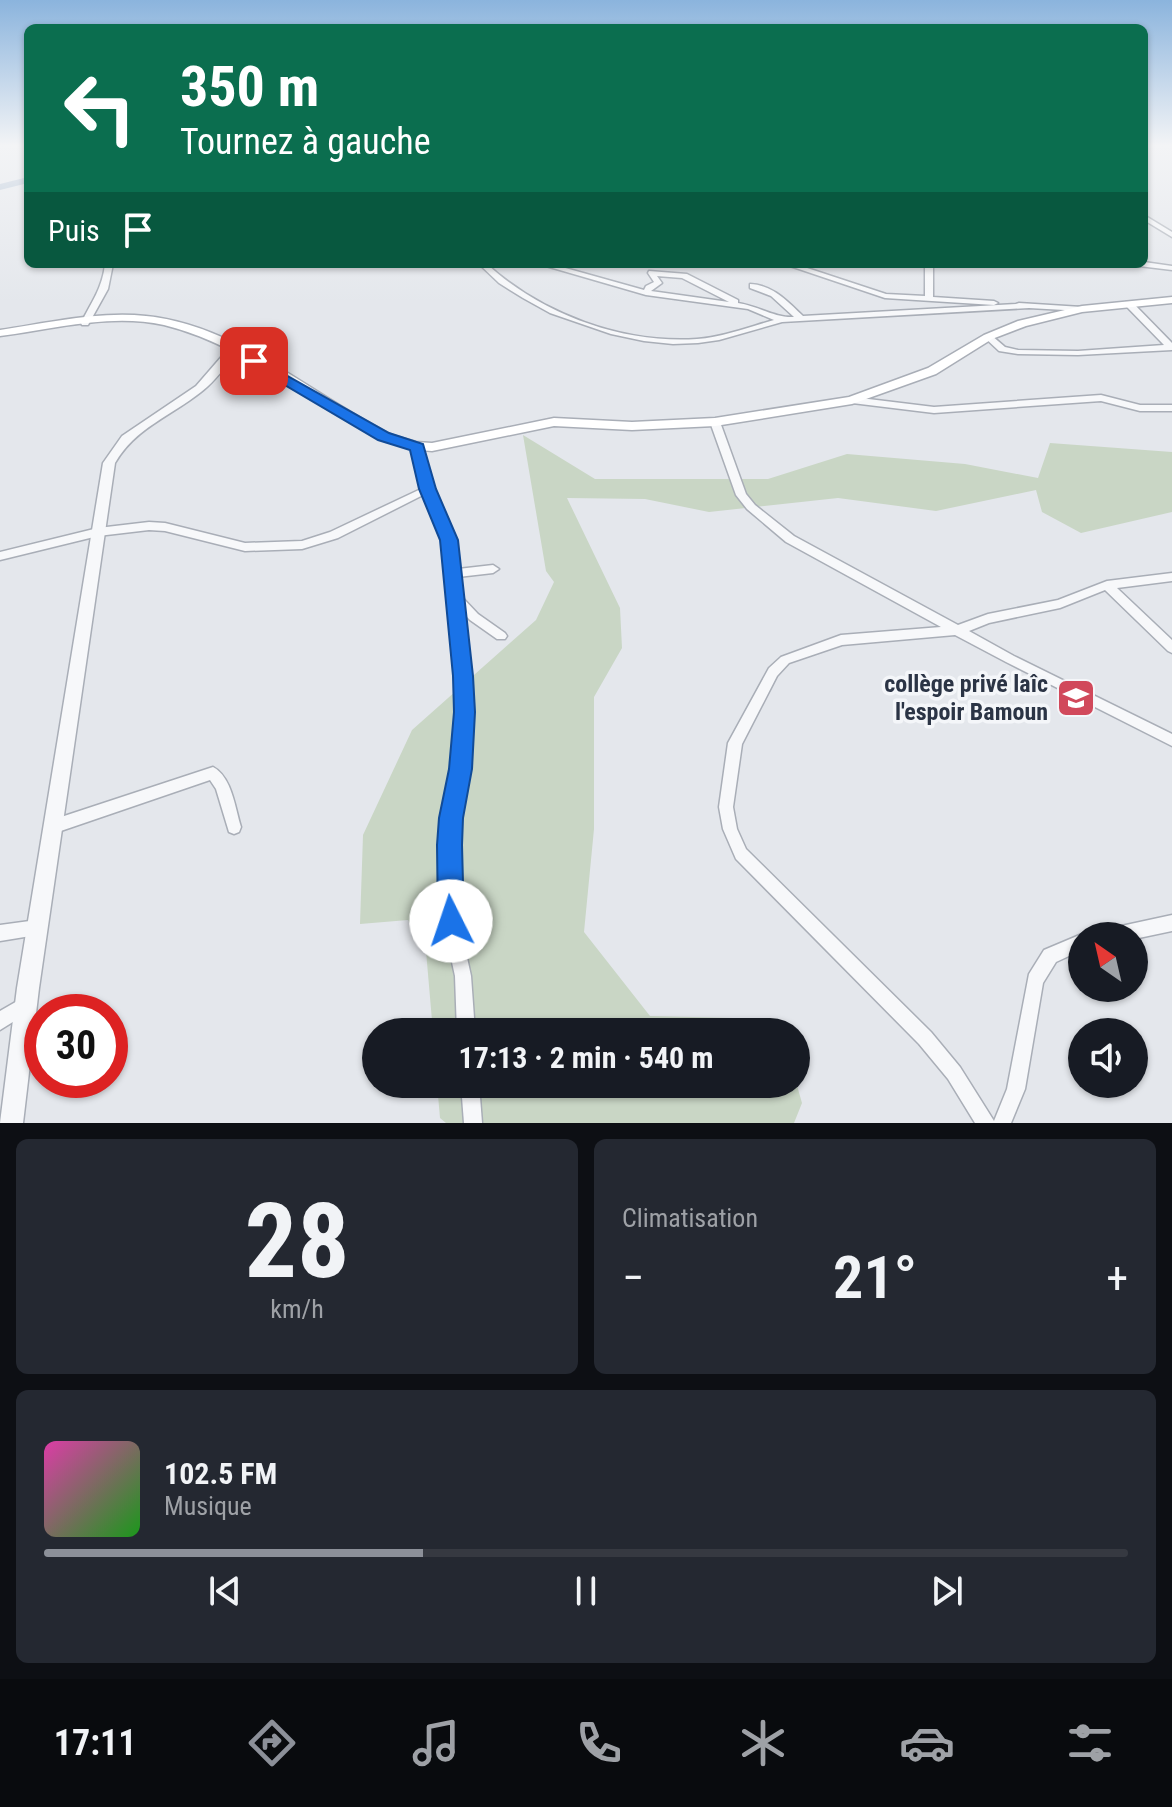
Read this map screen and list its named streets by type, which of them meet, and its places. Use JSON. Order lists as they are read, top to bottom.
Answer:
{
  "places": {
    "school or university": ["collège privé laîc l'espoir Bamoun"]
  },
  "north": "top left",
  "page": {
    "turn": ["350 m", "Tournez à gauche"],
    "then": "Puis",
    "limit": "30",
    "trip": "17:13 · 2 min · 540 m",
    "tile": [
      ["28", "km/h"],
      "Climatisation"
    ],
    "heat": ["−", "21°", "+"],
    "song": ["102.5 FM", "Musique"],
    "tabs": "17:11"
  }
}
